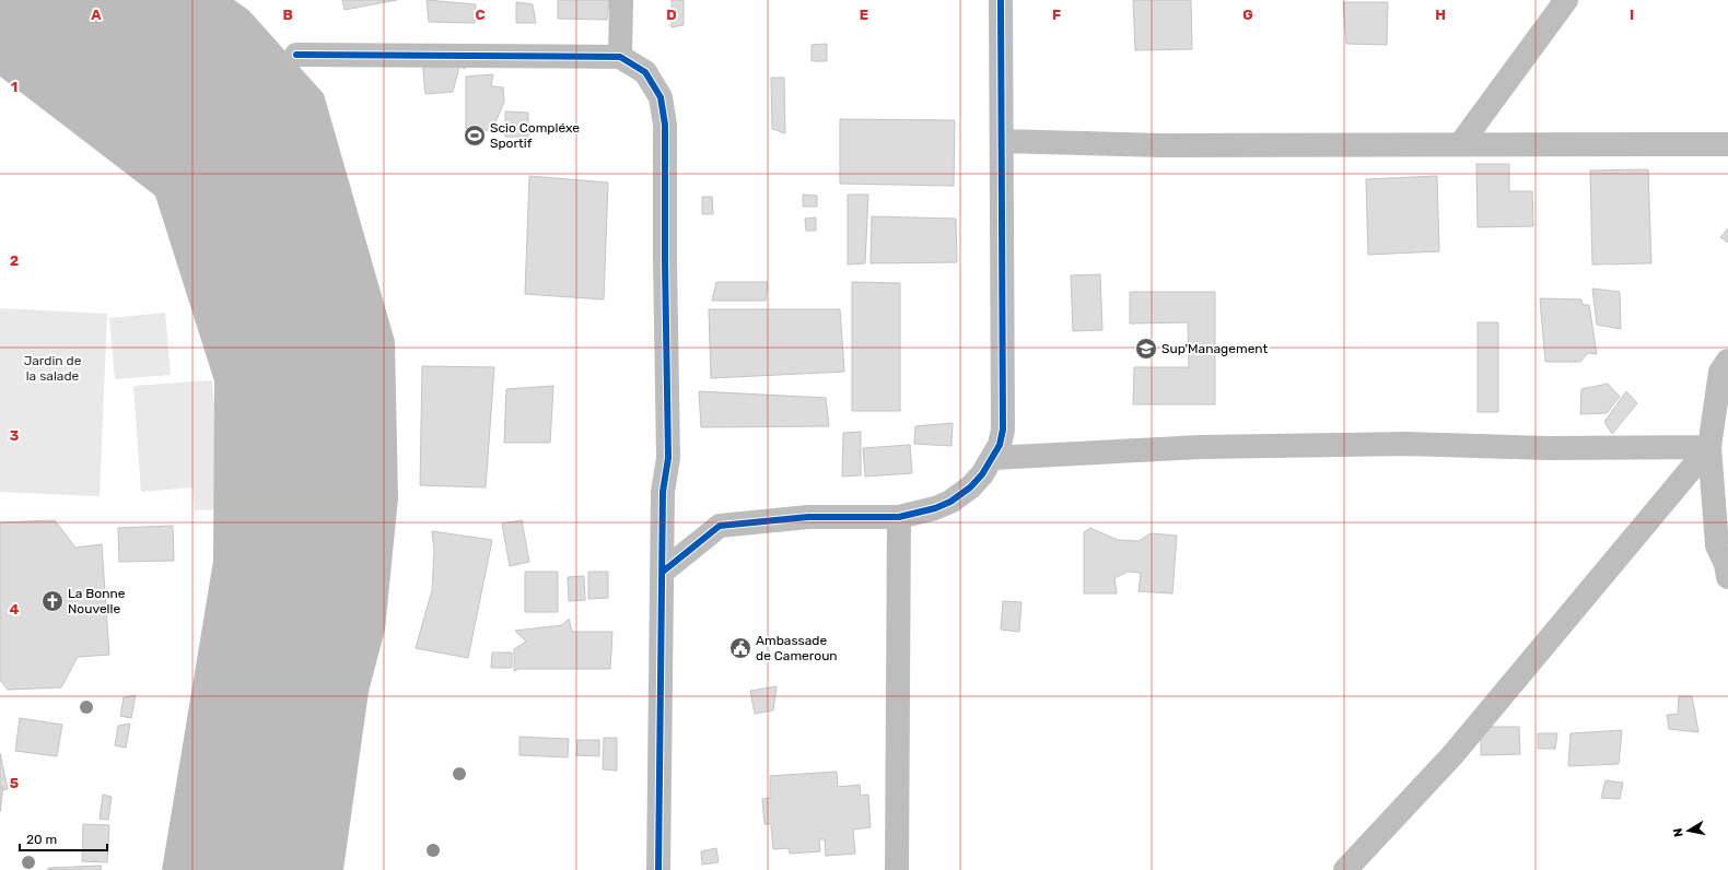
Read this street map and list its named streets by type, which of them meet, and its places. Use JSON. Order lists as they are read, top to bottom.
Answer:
{
  "parks": ["Jardin de la salade"],
  "places": {
    "sports": ["Scio Compléxe Sportif"],
    "school or university": ["Sup'Management"],
    "church": ["La Bonne Nouvelle"],
    "public building": ["Ambassade de Cameroun"]
  },
  "scale_bar": "20 m",
  "north": "left",
  "grid": {
    "columns": [
      "A",
      "B",
      "C",
      "D",
      "E",
      "F",
      "G",
      "H",
      "I"
    ],
    "rows": [
      "1",
      "2",
      "3",
      "4",
      "5"
    ]
  }
}
